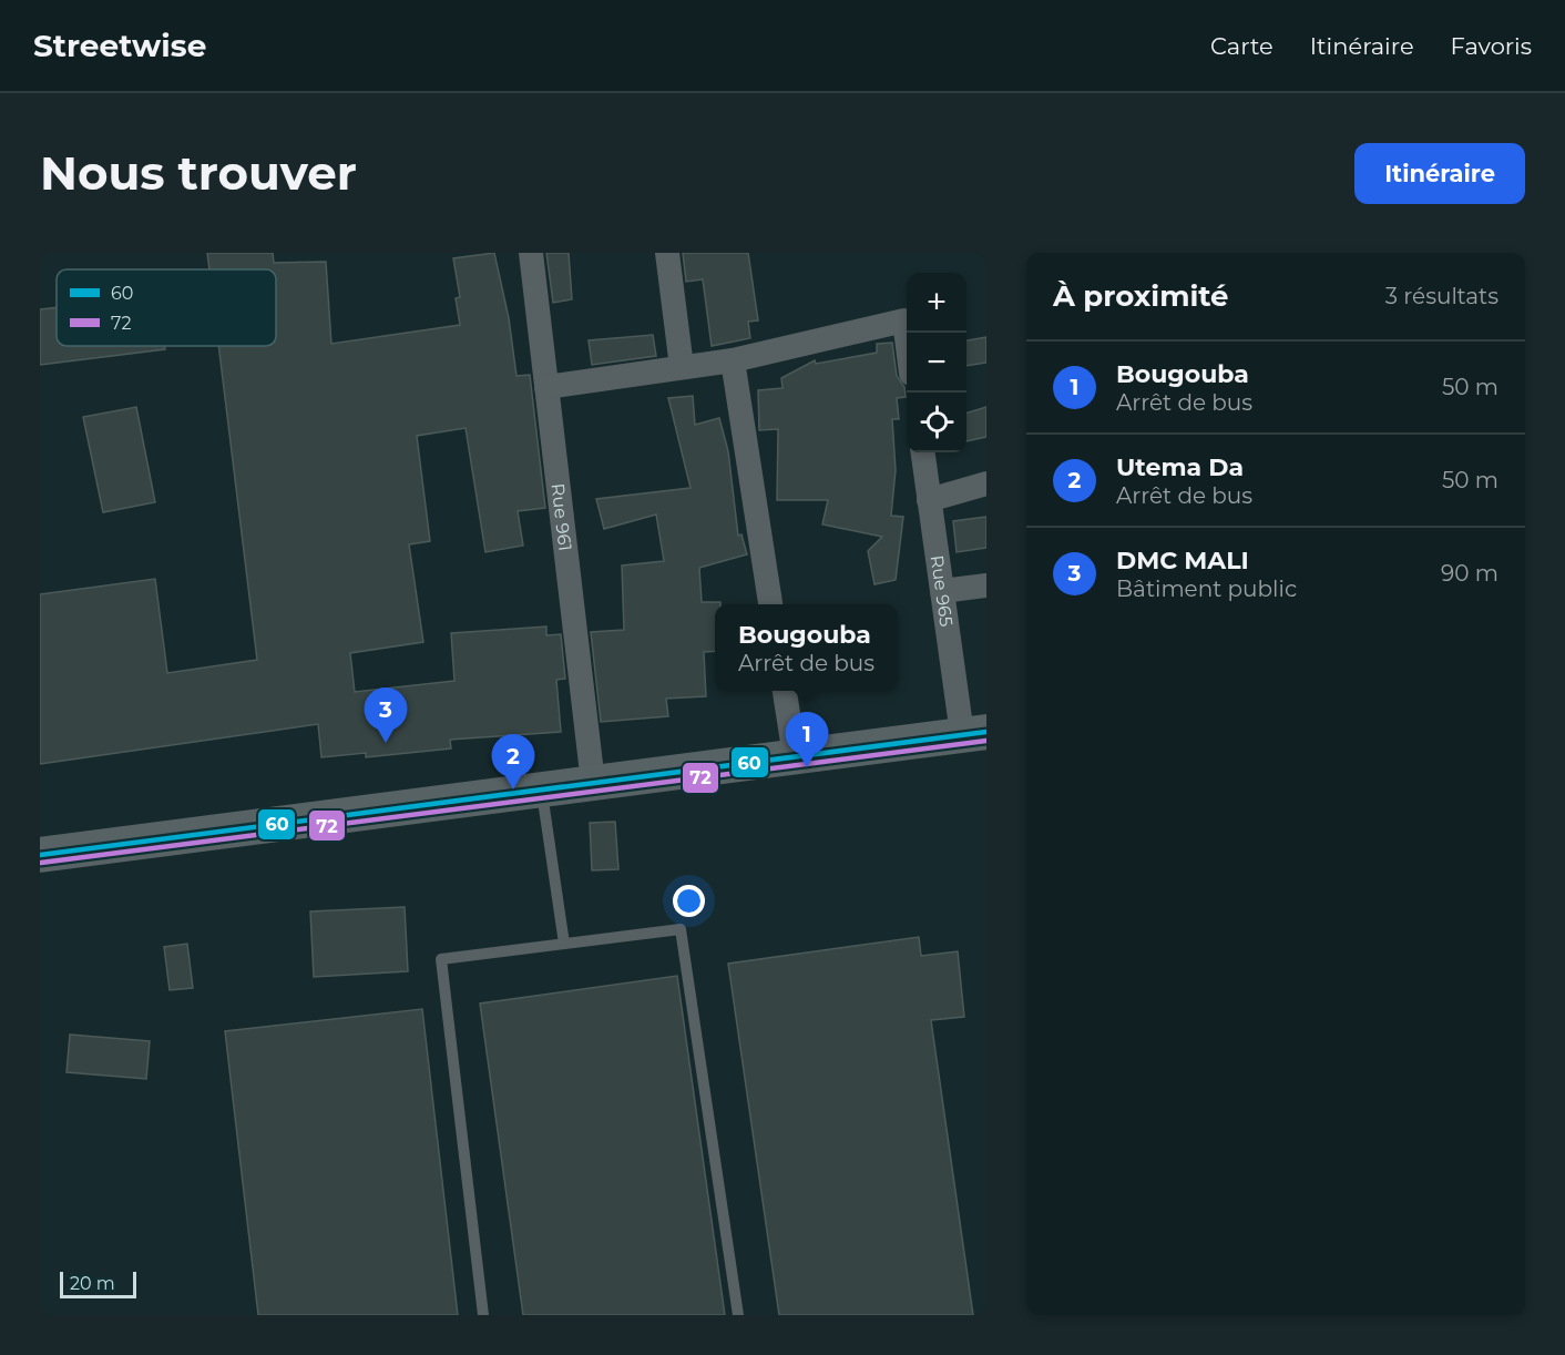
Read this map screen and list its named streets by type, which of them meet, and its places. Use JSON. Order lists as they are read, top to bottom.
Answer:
{
  "streets": {
    "street": ["Rue 961", "Rue 965"]
  },
  "lines": ["transit line 60", "transit line 72"],
  "legend": ["60", "72"],
  "scale_bar": "20 m",
  "page": {
    "header": "Streetwise",
    "nav": ["Carte", "Itinéraire", "Favoris"],
    "buttons": "Itinéraire",
    "title": "Nous trouver",
    "heading": ["À proximité", "3 résultats"],
    "map_buttons": ["+", "−"],
    "list": [
      {
        "mark": "1",
        "name": "Bougouba",
        "note": "Arrêt de bus",
        "value": "50 m"
      },
      {
        "mark": "2",
        "name": "Utema Da",
        "note": "Arrêt de bus",
        "value": "50 m"
      },
      {
        "mark": "3",
        "name": "DMC MALI",
        "note": "Bâtiment public",
        "value": "90 m"
      }
    ],
    "popup": ["Bougouba", "Arrêt de bus"],
    "pins": ["3", "1", "2"],
    "scale": "20 m"
  }
}
